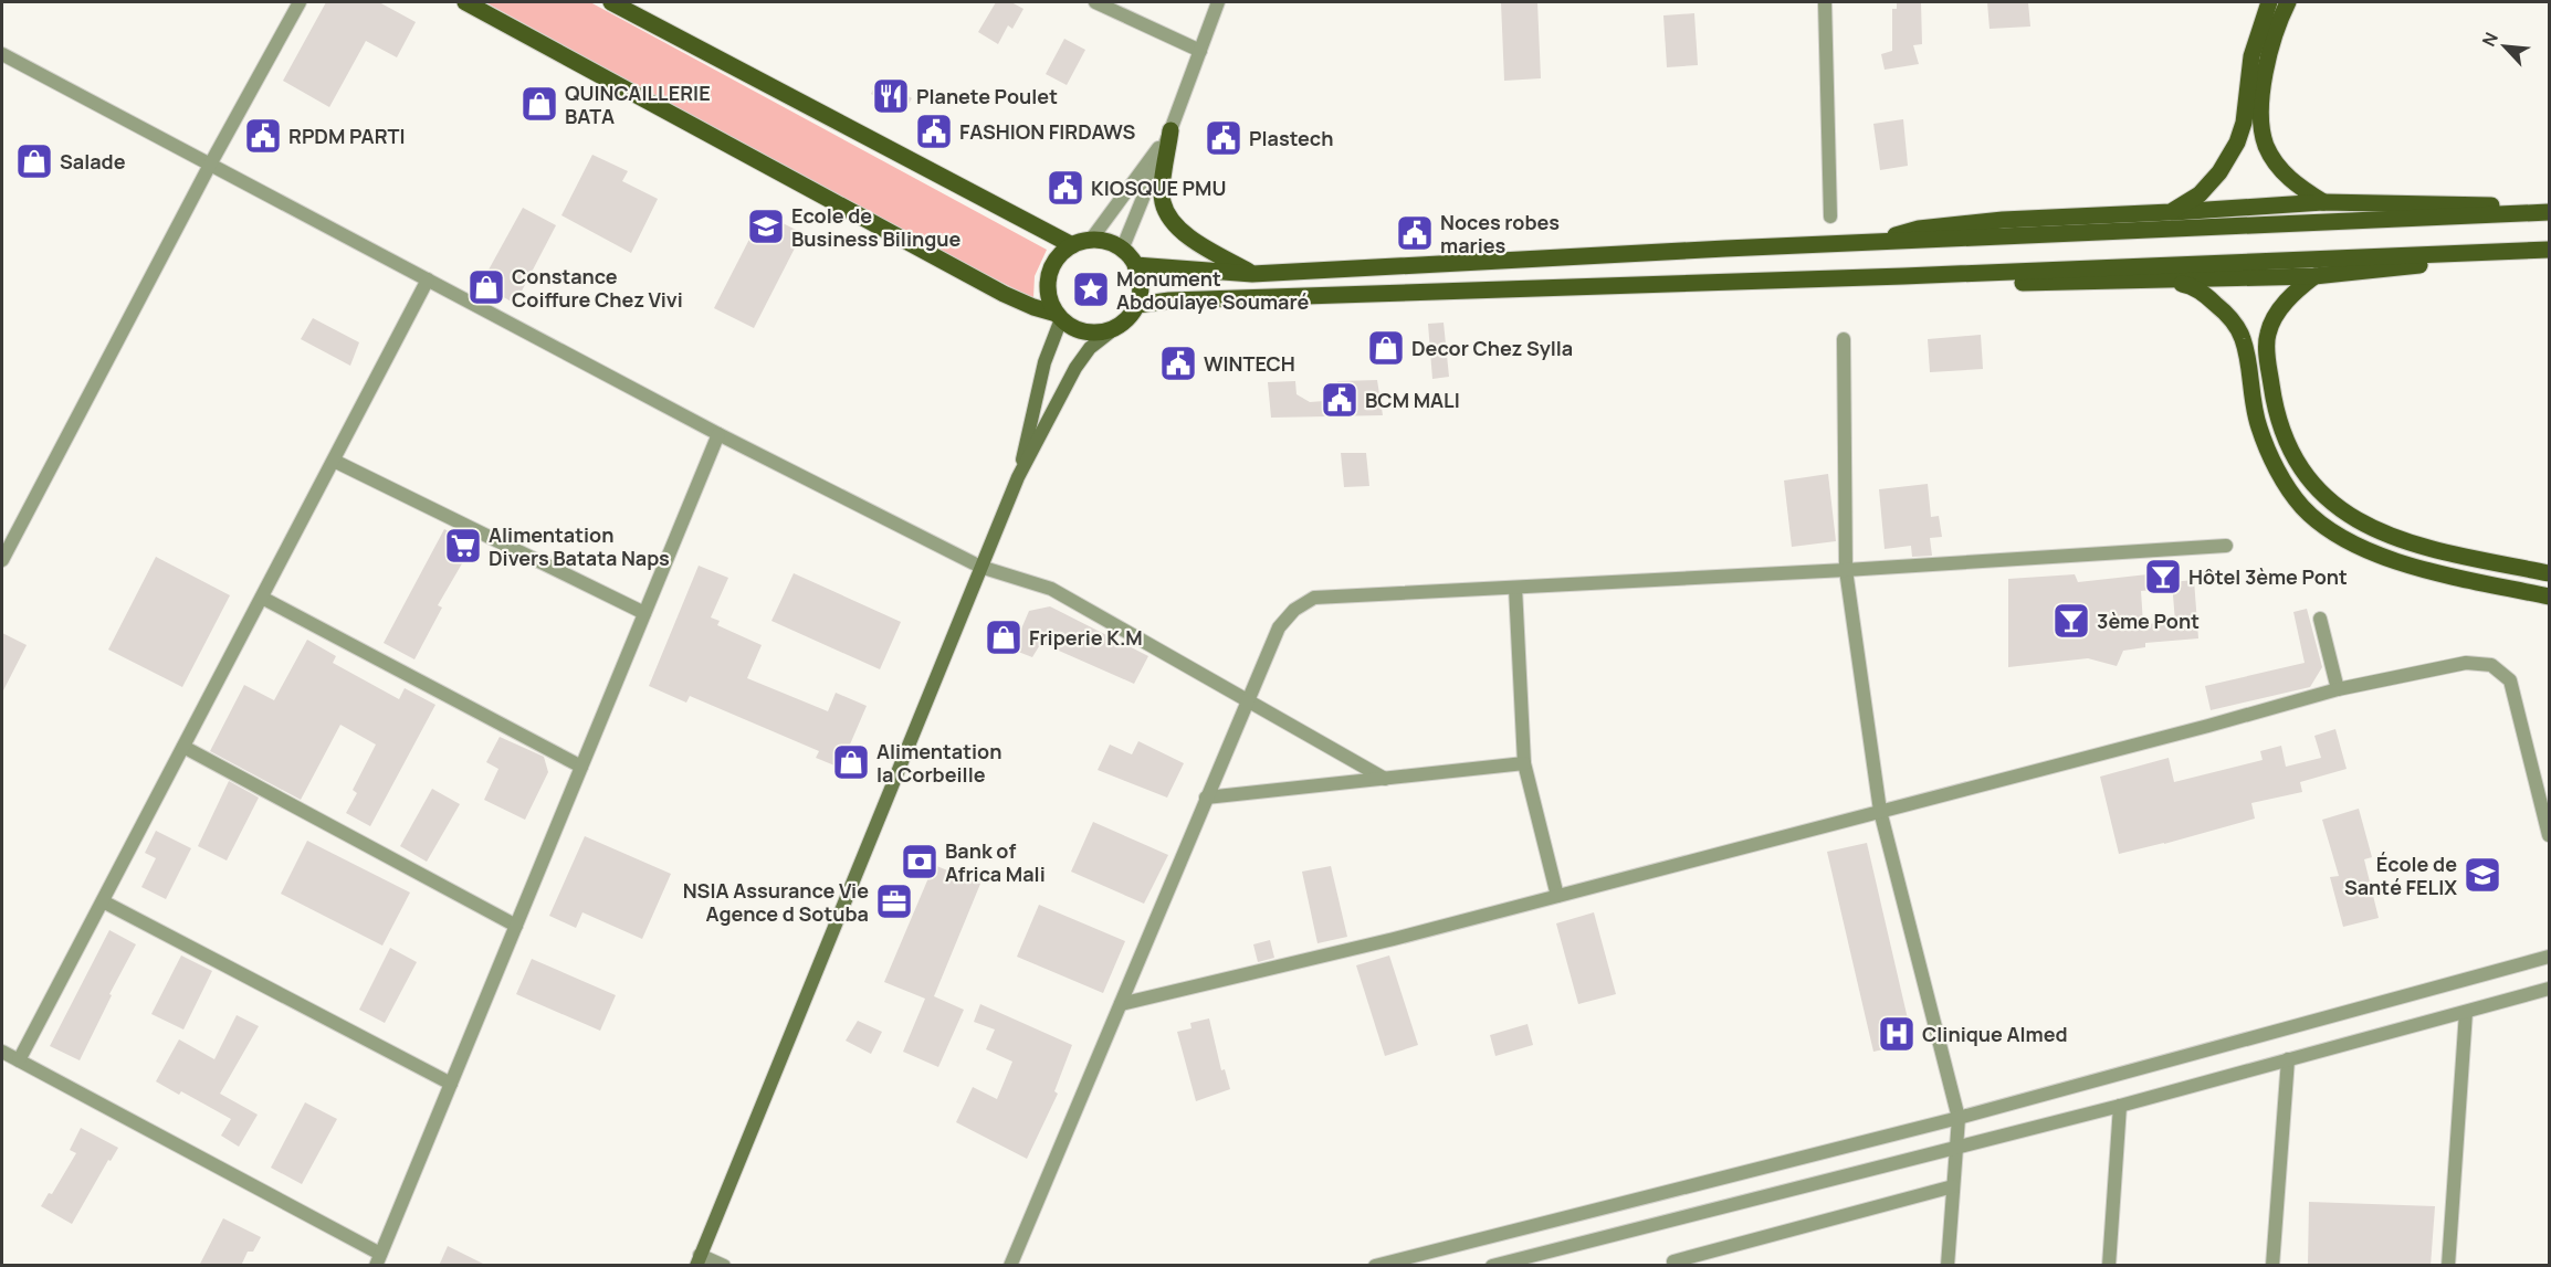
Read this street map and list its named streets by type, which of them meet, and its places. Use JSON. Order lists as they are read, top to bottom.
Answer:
{
  "places": {
    "restaurant": ["Planete Poulet"],
    "shop": [
      "QUINCAILLERIE BATA",
      "Salade",
      "Constance Coiffure Chez Vivi",
      "Decor Chez Sylla",
      "Friperie K.M",
      "Alimentation la Corbeille"
    ],
    "public building": [
      "FASHION FIRDAWS",
      "RPDM PARTI",
      "Plastech",
      "KIOSQUE PMU",
      "Noces robes maries",
      "WINTECH",
      "BCM MALI"
    ],
    "school or university": ["Ecole de Business Bilingue", "École de Santé FELIX"],
    "place": ["Monument Abdoulaye Soumaré"],
    "supermarket": ["Alimentation Divers Batata Naps"],
    "bar": ["Hôtel 3ème Pont", "3ème Pont"],
    "bank": ["Bank of Africa Mali"],
    "office": ["NSIA Assurance Vie Agence d Sotuba"],
    "hospital": ["Clinique Almed"]
  },
  "north": "top left"
}
